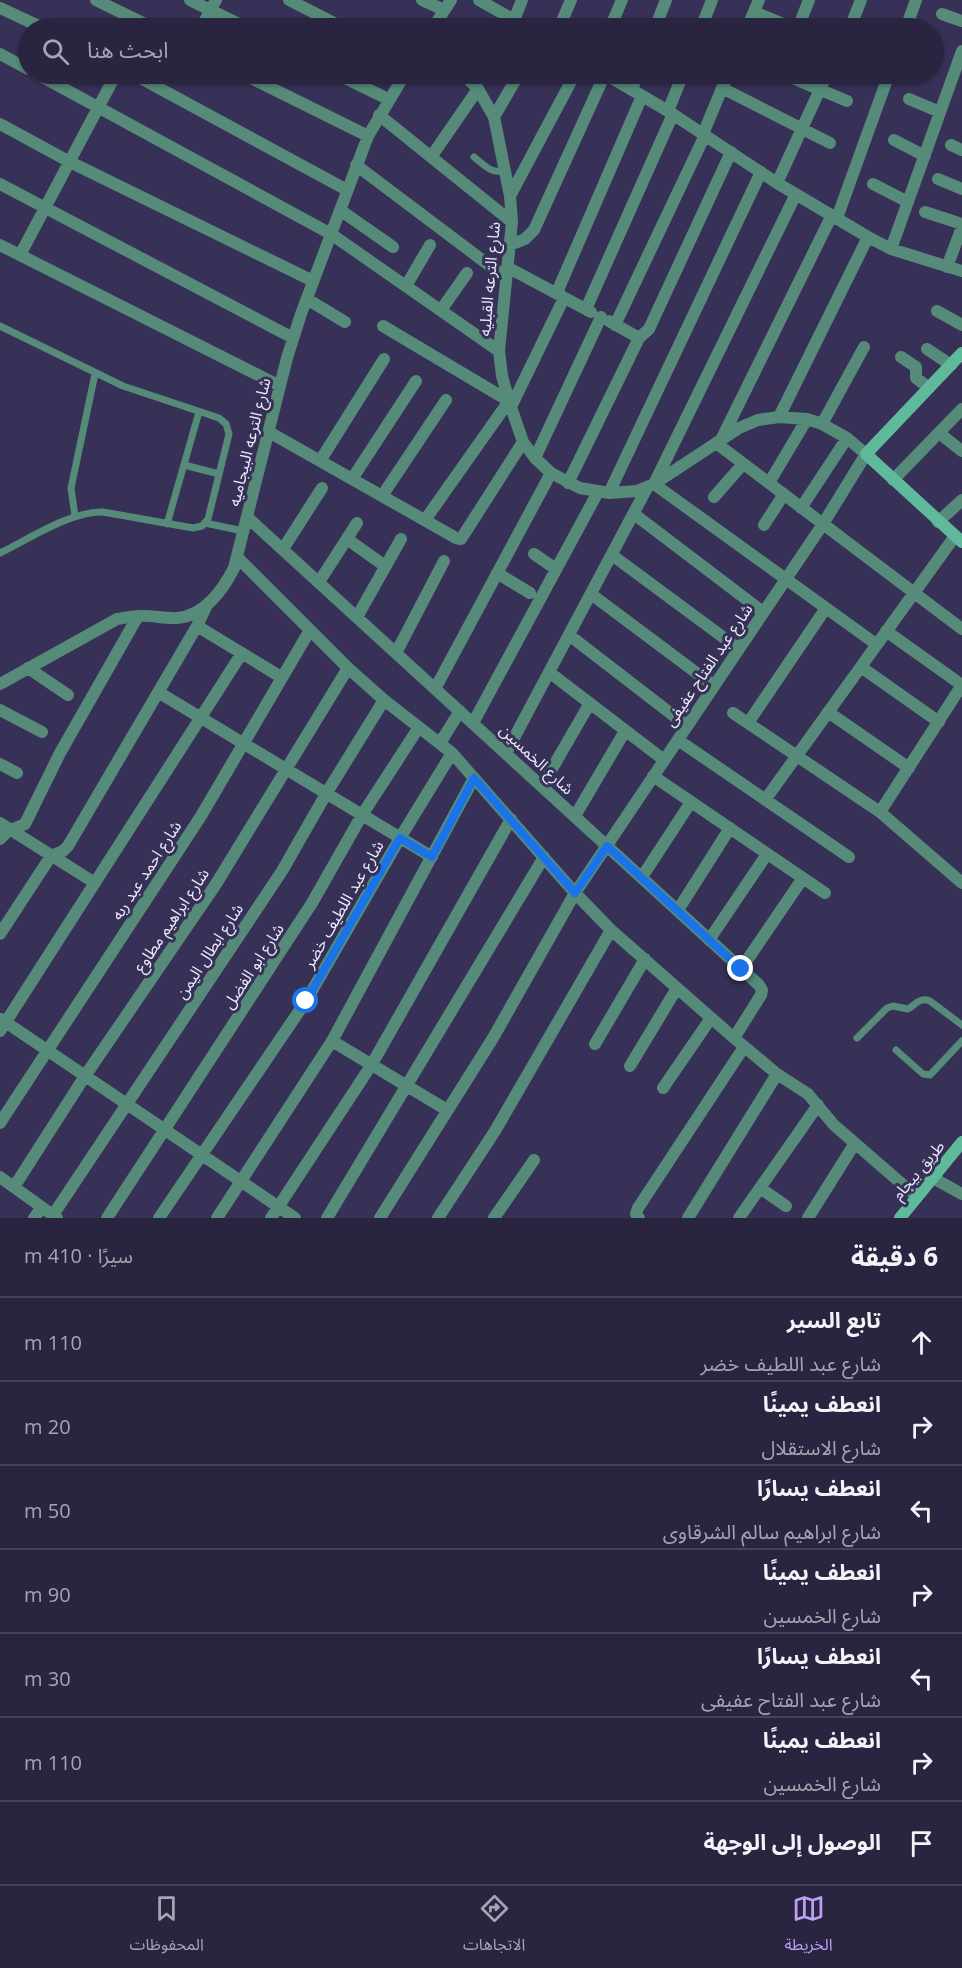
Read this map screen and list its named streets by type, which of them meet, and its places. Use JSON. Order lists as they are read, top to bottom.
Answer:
{
  "streets": {
    "main road": ["شارع الترعه القبليه", "طريق بيجام"],
    "street": [
      "شارع الترعه البيجاميه",
      "شارع عبد الفتاح عفيفى",
      "شارع الخمسين",
      "شارع احمد عبد ربه",
      "شارع عبد اللطيف خضر",
      "شارع ابراهيم مطاوع",
      "شارع ابطال اليمن",
      "شارع ابو الفضل"
    ]
  },
  "crossings": [
    ["شارع الترعه القبليه", "شارع عبد الفتاح عفيفى"],
    ["شارع الترعه البيجاميه", "شارع الخمسين"],
    ["شارع عبد الفتاح عفيفى", "شارع الخمسين"]
  ],
  "page": {
    "search": "ابحث هنا",
    "heading": ["6 دقيقة", "سيرًا · 410 m"],
    "list": [
      ["تابع السير", "شارع عبد اللطيف خضر", "110 m"],
      ["انعطف يمينًا", "شارع الاستقلال", "20 m"],
      ["انعطف يسارًا", "شارع ابراهيم سالم الشرقاوى", "50 m"],
      ["انعطف يمينًا", "شارع الخمسين", "90 m"],
      ["انعطف يسارًا", "شارع عبد الفتاح عفيفى", "30 m"],
      ["انعطف يمينًا", "شارع الخمسين", "110 m"],
      "الوصول إلى الوجهة"
    ],
    "nav": ["الخريطة", "الاتجاهات", "المحفوظات"]
  }
}
